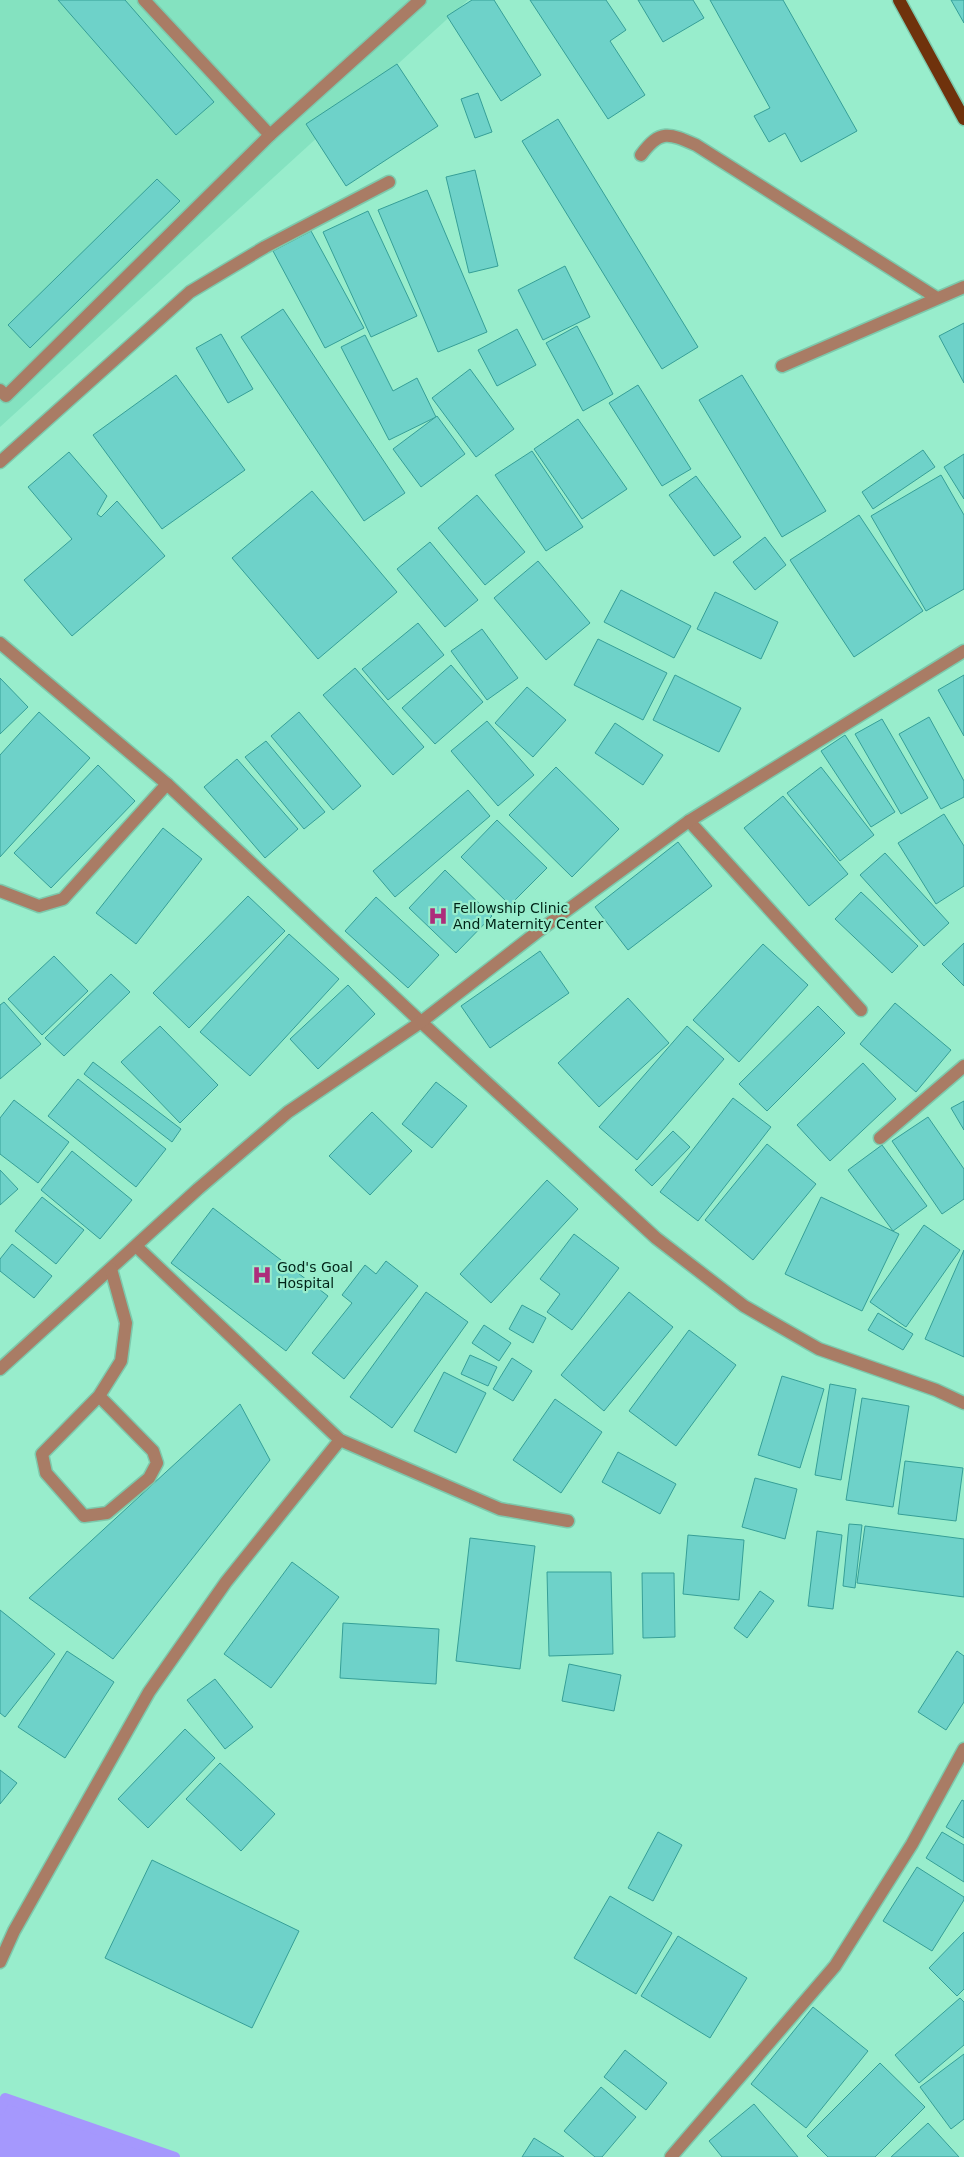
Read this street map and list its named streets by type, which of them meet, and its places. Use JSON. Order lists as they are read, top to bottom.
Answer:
{
  "places": {
    "hospital": ["Fellowship Clinic And Maternity Center", "God's Goal Hospital"]
  }
}
